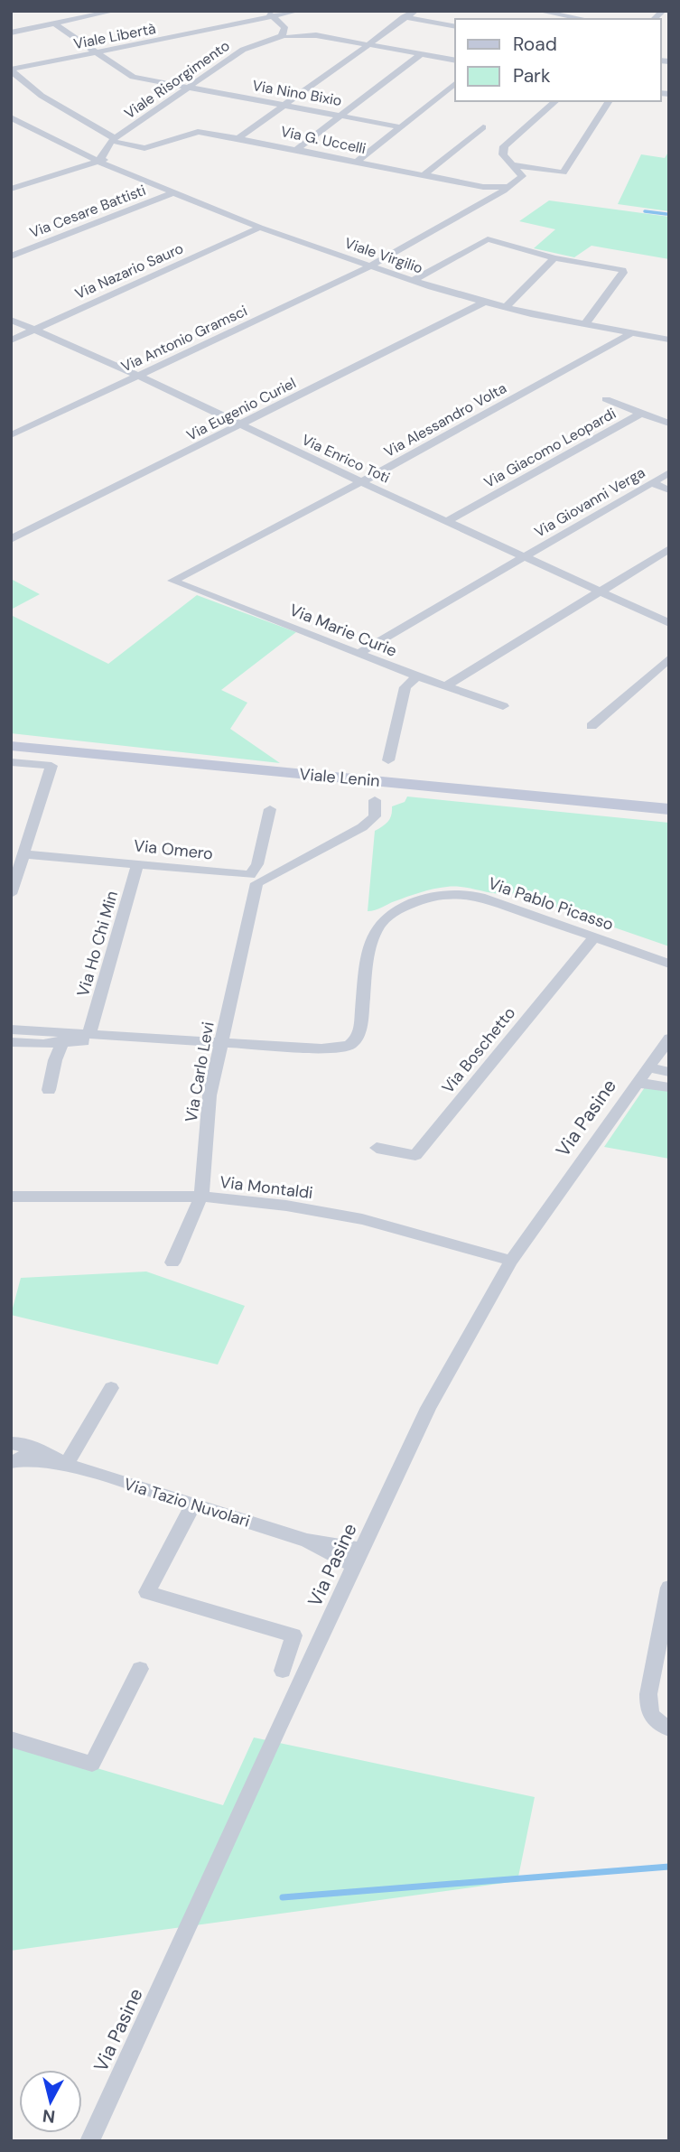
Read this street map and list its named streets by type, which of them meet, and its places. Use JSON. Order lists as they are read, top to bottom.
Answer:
{
  "streets": {
    "main road": ["Viale Lenin"],
    "street": [
      "Viale Libertà",
      "Viale Risorgimento",
      "Via Nino Bixio",
      "Via G. Uccelli",
      "Via Cesare Battisti",
      "Viale Virgilio",
      "Via Nazario Sauro",
      "Via Antonio Gramsci",
      "Via Eugenio Curiel",
      "Via Alessandro Volta",
      "Via Giacomo Leopardi",
      "Via Enrico Toti",
      "Via Giovanni Verga",
      "Via Marie Curie",
      "Via Omero",
      "Via Pablo Picasso",
      "Via Ho Chi Min",
      "Via Boschetto",
      "Via Carlo Levi",
      "Via Pasine",
      "Via Montaldi",
      "Via Tazio Nuvolari"
    ]
  },
  "crossings": [
    ["Viale Libertà", "Via Nino Bixio"],
    ["Viale Risorgimento", "Via Nino Bixio"],
    ["Viale Risorgimento", "Viale Virgilio"],
    ["Via G. Uccelli", "Via Antonio Gramsci"],
    ["Via Cesare Battisti", "Viale Virgilio"],
    ["Viale Virgilio", "Via Nazario Sauro"],
    ["Viale Virgilio", "Via Antonio Gramsci"],
    ["Viale Virgilio", "Via Eugenio Curiel"],
    ["Viale Virgilio", "Via Alessandro Volta"],
    ["Via Nazario Sauro", "Via Enrico Toti"],
    ["Via Antonio Gramsci", "Via Enrico Toti"],
    ["Via Eugenio Curiel", "Via Enrico Toti"],
    ["Via Alessandro Volta", "Via Enrico Toti"],
    ["Via Alessandro Volta", "Via Marie Curie"],
    ["Via Giacomo Leopardi", "Via Enrico Toti"],
    ["Via Enrico Toti", "Via Giovanni Verga"],
    ["Via Giovanni Verga", "Via Marie Curie"],
    ["Via Omero", "Via Ho Chi Min"],
    ["Via Omero", "Via Carlo Levi"],
    ["Via Pablo Picasso", "Via Ho Chi Min"],
    ["Via Pablo Picasso", "Via Boschetto"],
    ["Via Pablo Picasso", "Via Carlo Levi"],
    ["Via Carlo Levi", "Via Montaldi"],
    ["Via Pasine", "Via Montaldi"],
    ["Via Pasine", "Via Tazio Nuvolari"]
  ],
  "legend": ["Road", "Park"],
  "north": "bottom"
}
